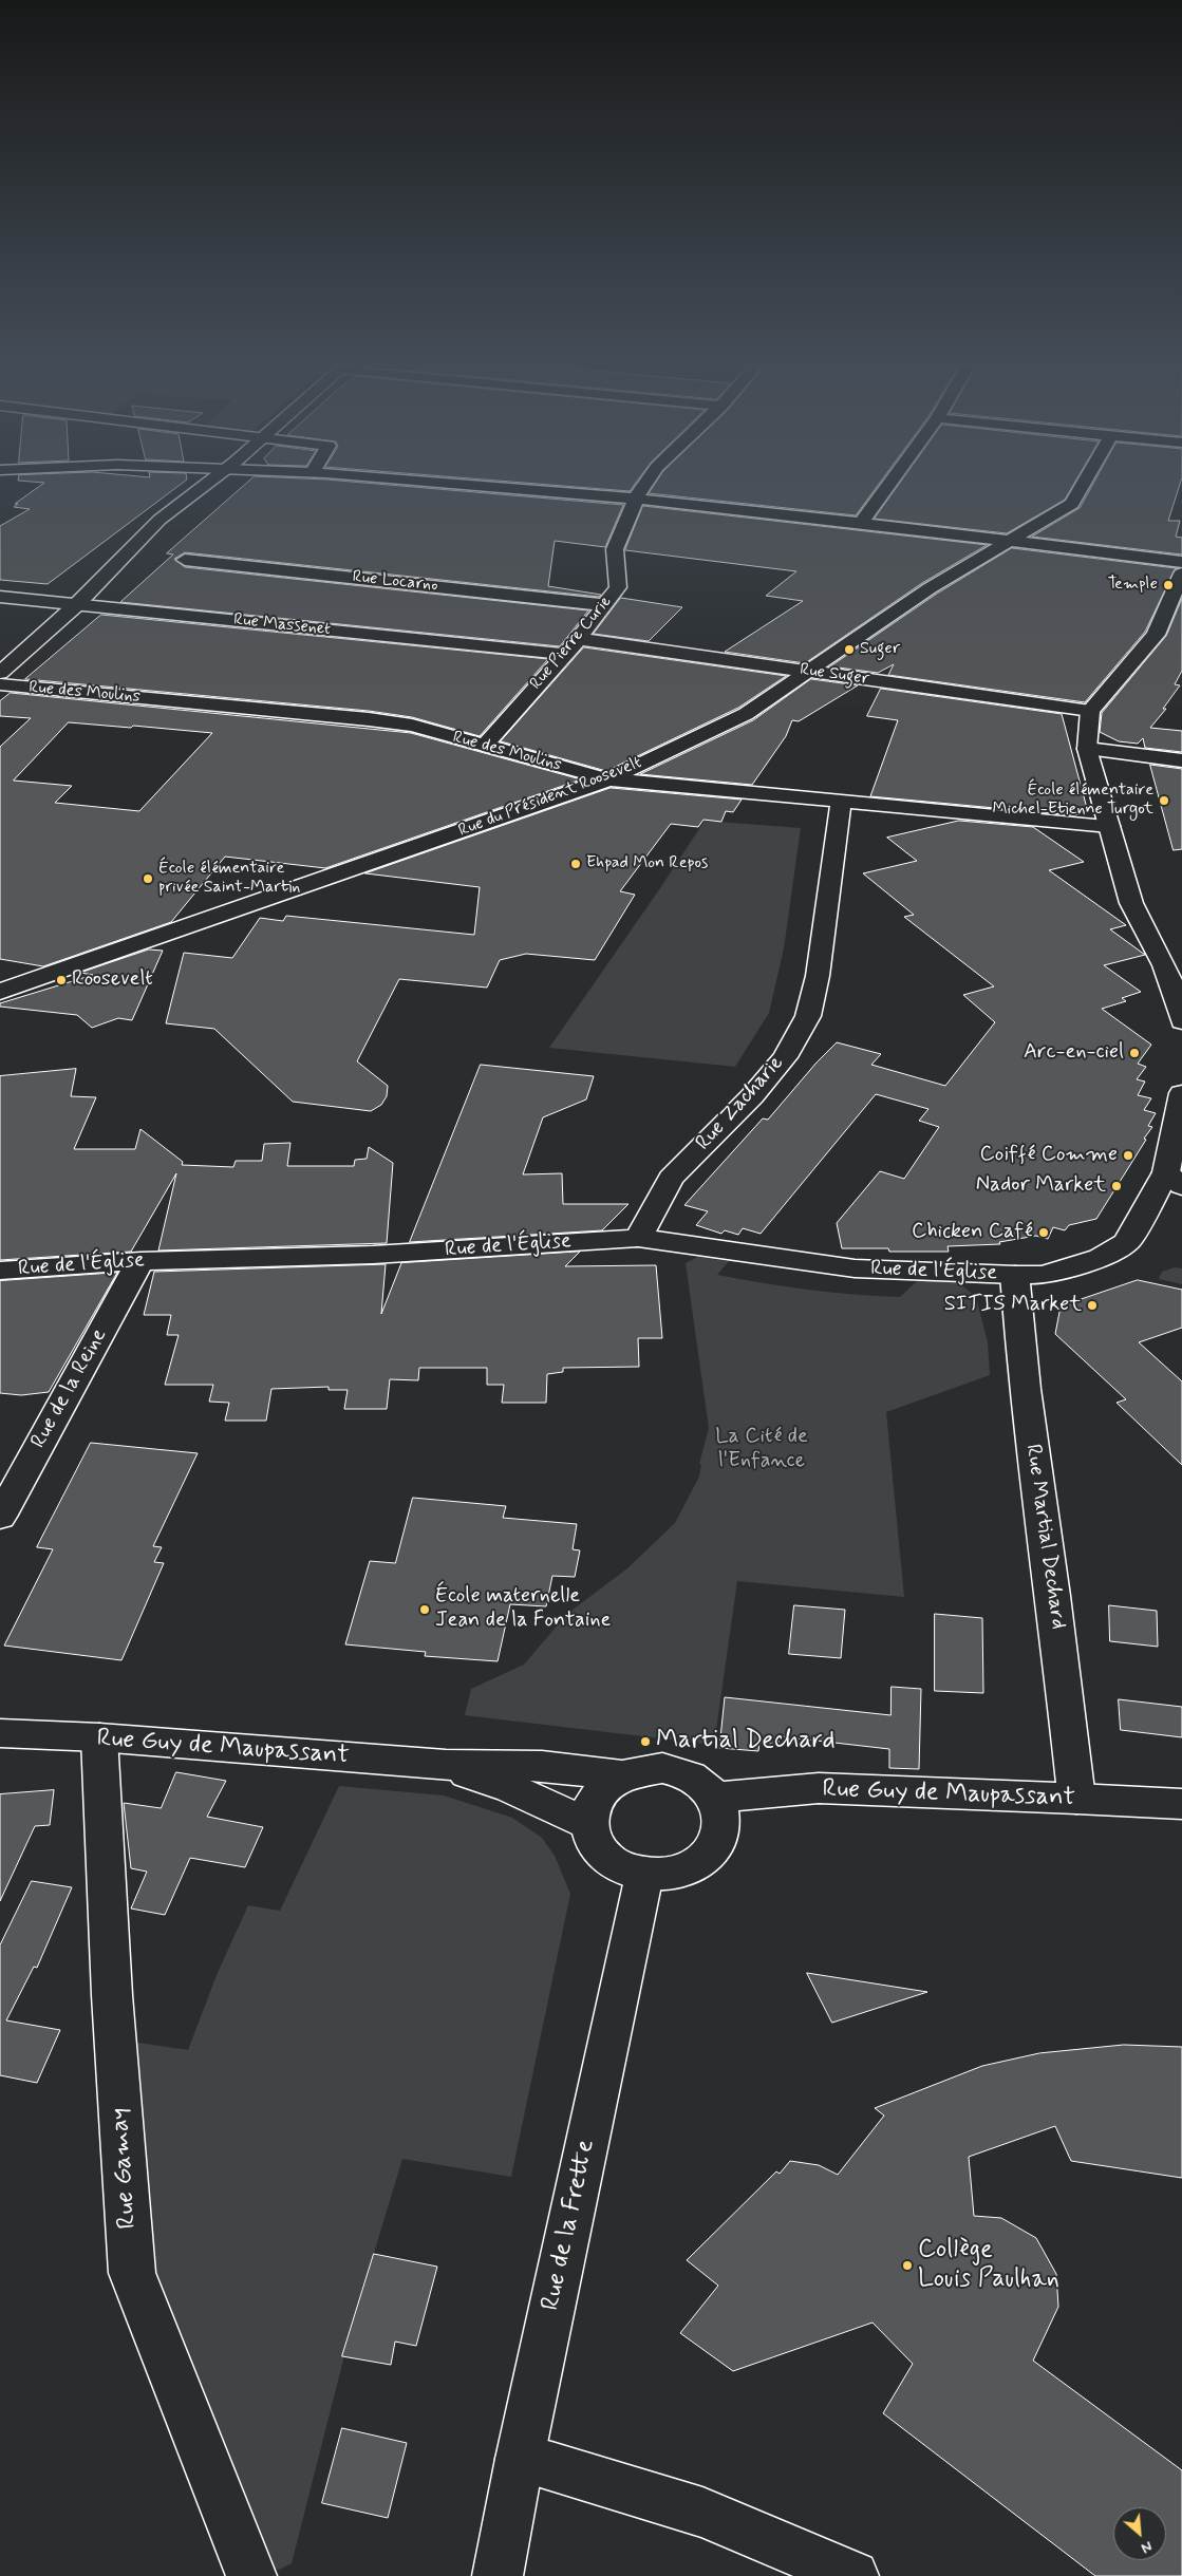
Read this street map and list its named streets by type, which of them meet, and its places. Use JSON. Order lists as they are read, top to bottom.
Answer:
{
  "streets": {
    "street": [
      "Rue Locarno",
      "Rue Massenet",
      "Rue Pierre Curie",
      "Rue Suger",
      "Rue des Moulins",
      "Rue du Président Roosevelt",
      "Rue Zacharie",
      "Rue de l'Église",
      "Rue de la Reine",
      "Rue Martial Dechard",
      "Rue Guy de Maupassant",
      "Rue Gamay",
      "Rue de la Frette"
    ]
  },
  "crossings": [
    ["Rue Locarno", "Rue Pierre Curie"],
    ["Rue Massenet", "Rue Pierre Curie"],
    ["Rue Pierre Curie", "Rue Suger"],
    ["Rue Pierre Curie", "Rue des Moulins"],
    ["Rue Suger", "Rue du Président Roosevelt"],
    ["Rue des Moulins", "Rue du Président Roosevelt"],
    ["Rue des Moulins", "Rue Zacharie"],
    ["Rue Zacharie", "Rue de l'Église"],
    ["Rue de l'Église", "Rue de la Reine"],
    ["Rue de l'Église", "Rue Martial Dechard"],
    ["Rue Martial Dechard", "Rue Guy de Maupassant"],
    ["Rue Guy de Maupassant", "Rue Gamay"],
    ["Rue Guy de Maupassant", "Rue de la Frette"]
  ],
  "parks": ["La Cité de l'Enfance"],
  "places": [
    "Temple",
    "Suger",
    "École élémentaire Michel-Etienne Turgot",
    "Ehpad Mon Repos",
    "École élémentaire privée Saint-Martin",
    "Roosevelt",
    "Arc-en-ciel",
    "Coiffé Comme",
    "Nador Market",
    "Chicken Café",
    "SITIS Market",
    "École maternelle Jean de la Fontaine",
    "Martial Dechard",
    "Collège Louis Paulhan"
  ],
  "north": "bottom right"
}
